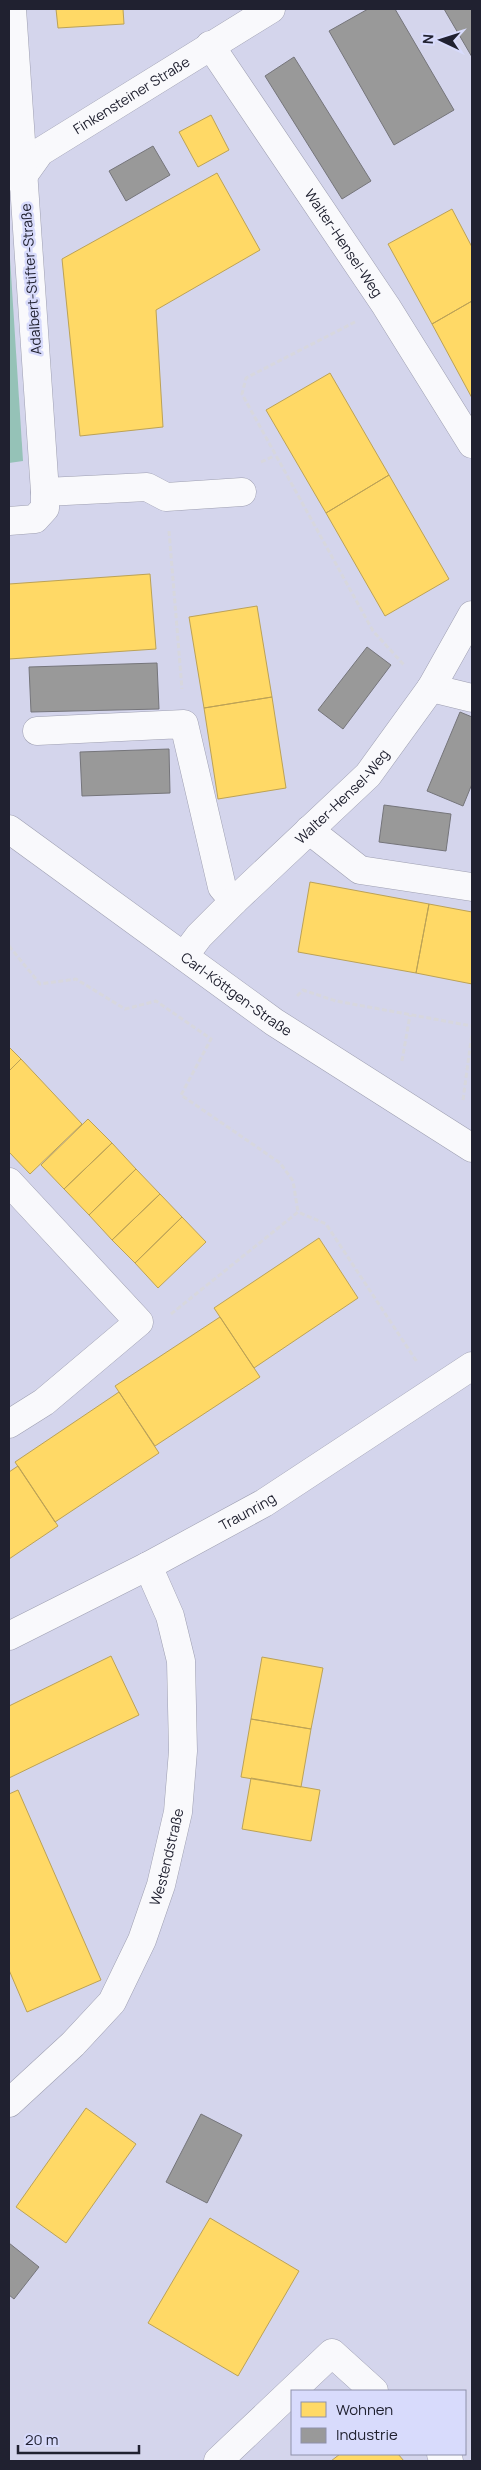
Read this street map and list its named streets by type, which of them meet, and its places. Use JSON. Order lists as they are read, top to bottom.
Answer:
{
  "streets": {
    "street": [
      "Finkensteiner Straße",
      "Walter-Hensel-Weg",
      "Adalbert-Stifter-Straße",
      "Carl-Köttgen-Straße",
      "Traunring",
      "Westendstraße"
    ]
  },
  "crossings": [
    ["Finkensteiner Straße", "Walter-Hensel-Weg"],
    ["Finkensteiner Straße", "Adalbert-Stifter-Straße"],
    ["Walter-Hensel-Weg", "Carl-Köttgen-Straße"],
    ["Traunring", "Westendstraße"]
  ],
  "legend": ["Wohnen", "Industrie"],
  "scale_bar": "20 m",
  "north": "left"
}
